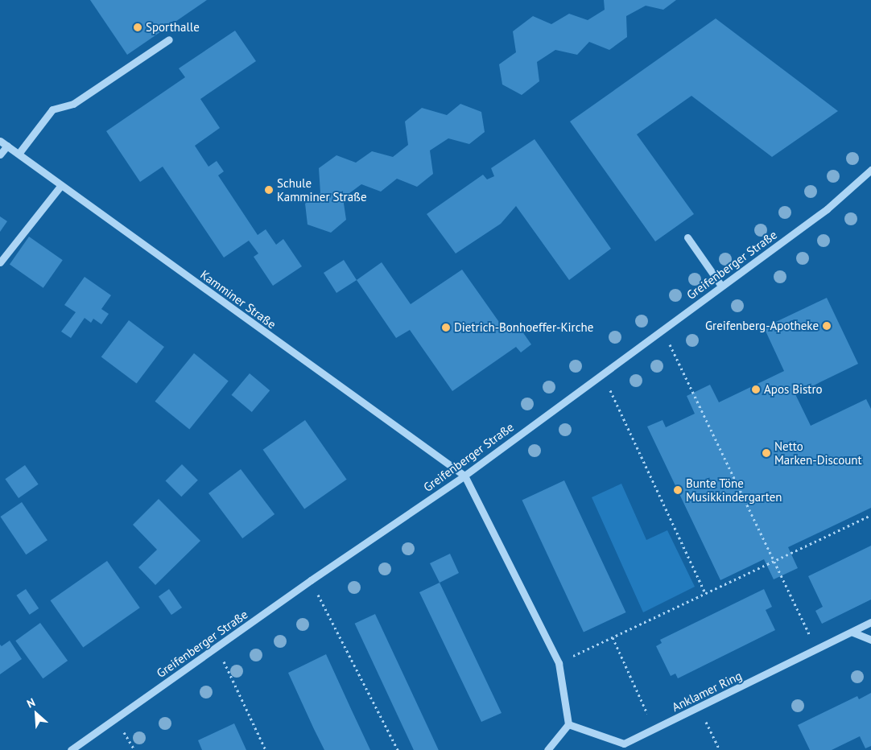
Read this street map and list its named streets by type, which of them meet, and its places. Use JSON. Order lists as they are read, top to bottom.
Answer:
{
  "streets": {
    "street": ["Greifenberger Straße", "Kamminer Straße", "Anklamer Ring"]
  },
  "crossings": [
    ["Greifenberger Straße", "Kamminer Straße"]
  ],
  "places": [
    "Sporthalle",
    "Schule Kamminer Straße",
    "Greifenberg-Apotheke",
    "Dietrich-Bonhoeffer-Kirche",
    "Apos Bistro",
    "Netto Marken-Discount",
    "Bunte Töne Musikkindergarten"
  ],
  "north": "top left"
}
